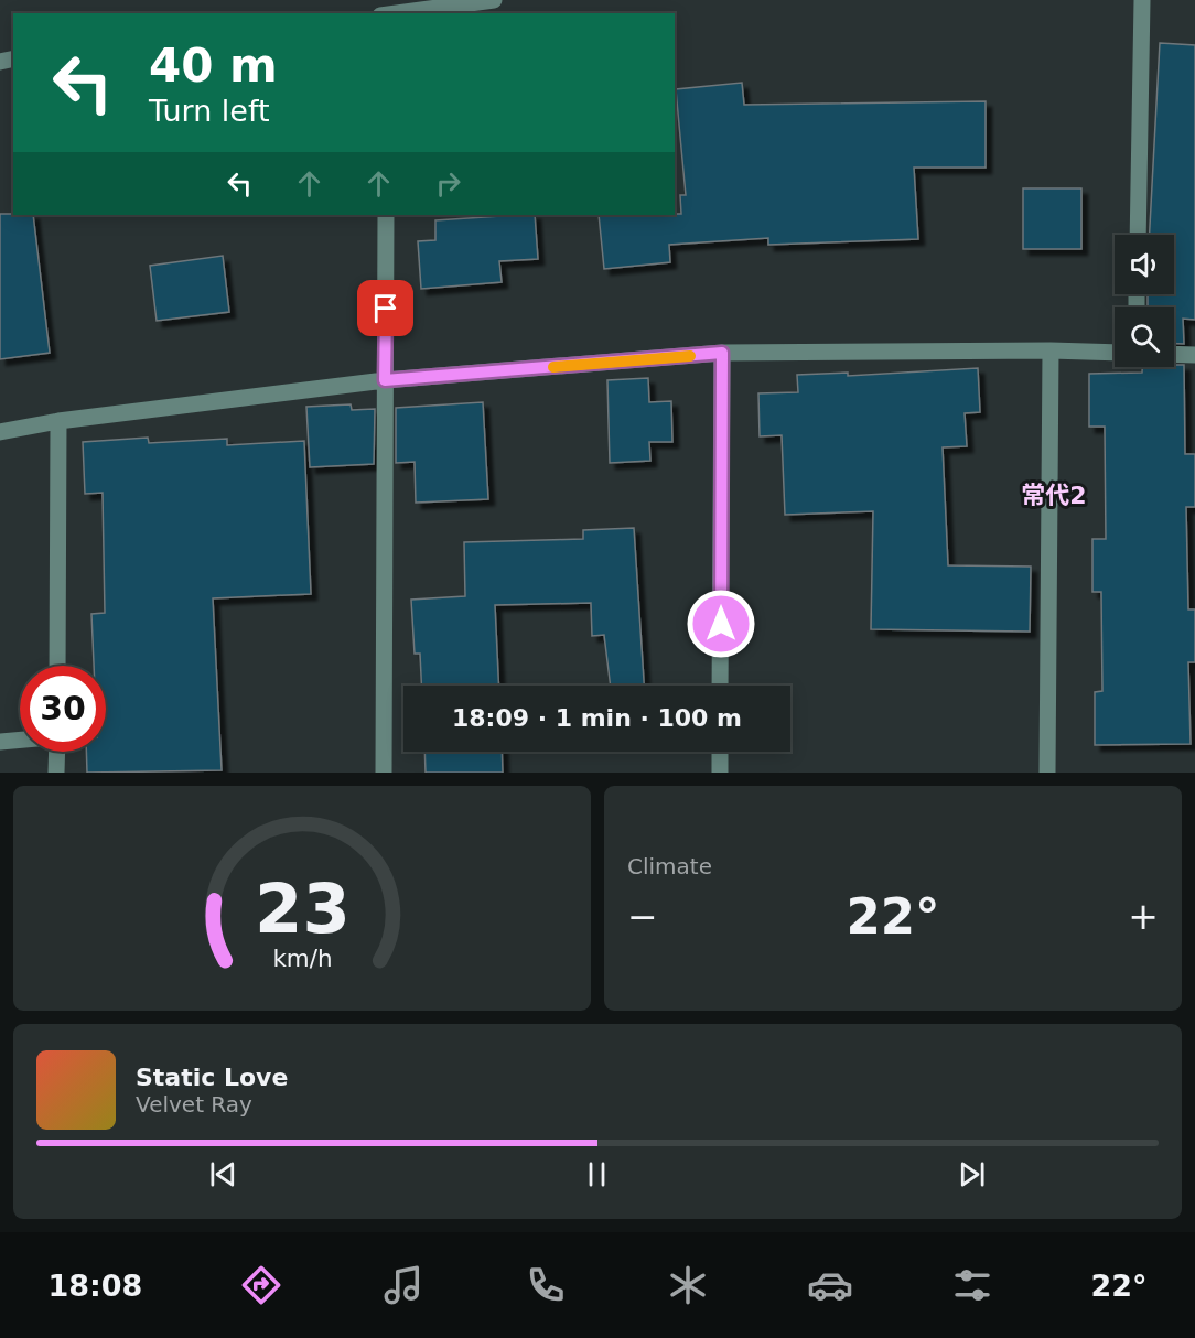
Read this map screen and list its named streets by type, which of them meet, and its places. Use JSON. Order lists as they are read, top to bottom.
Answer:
{
  "districts": ["常代2"],
  "page": {
    "turn": ["40 m", "Turn left"],
    "limit": "30",
    "trip": "18:09 · 1 min · 100 m",
    "tile": "Climate",
    "heat": ["−", "22°", "+"],
    "song": ["Static Love", "Velvet Ray"],
    "tabs": ["18:08", "22°"],
    "gauge": ["23", "km/h"]
  }
}
